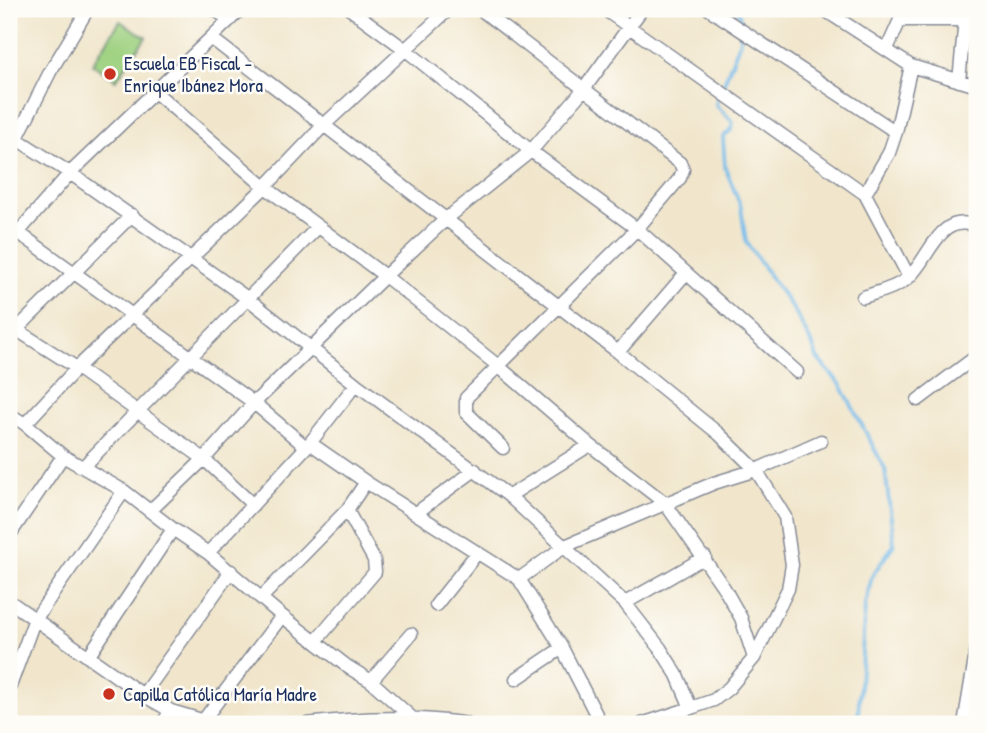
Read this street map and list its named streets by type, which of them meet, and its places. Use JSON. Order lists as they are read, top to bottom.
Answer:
{
  "places": ["Escuela EB Fiscal - Enrique Ibánez Mora", "Capilla Católica María Madre"]
}
